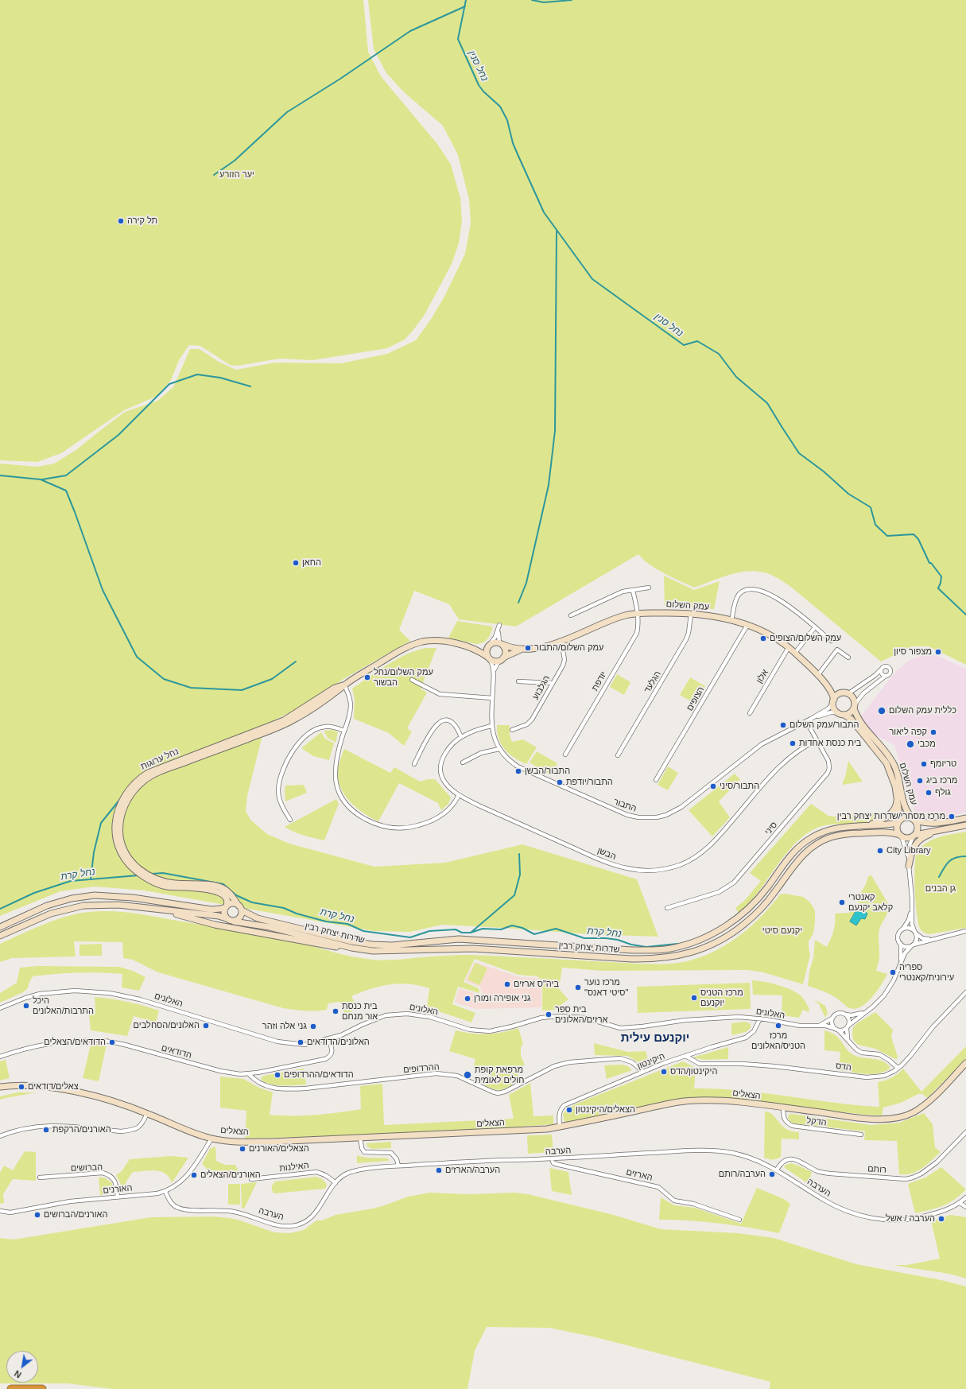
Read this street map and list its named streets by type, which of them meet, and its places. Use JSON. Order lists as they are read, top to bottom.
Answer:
{
  "streets": {
    "street": [
      "עמק השלום",
      "אלון",
      "יודפת",
      "הגלעד",
      "הגלבוע",
      "הצופים",
      "נחל ערוגות",
      "התבור",
      "סיני",
      "הבשן",
      "שדרות יצחק רבין",
      "האלונים",
      "הדודאים",
      "היקינטון",
      "הדס",
      "ההרדופים",
      "הצאלים",
      "הדקל",
      "הערבה",
      "האילנות",
      "הברושים",
      "רותם",
      "הארזים",
      "האורנים"
    ]
  },
  "crossings": [
    ["עמק השלום", "אלון"],
    ["עמק השלום", "יודפת"],
    ["עמק השלום", "הגלעד"],
    ["עמק השלום", "הגלבוע"],
    ["עמק השלום", "הצופים"],
    ["עמק השלום", "נחל ערוגות"],
    ["עמק השלום", "התבור"],
    ["עמק השלום", "שדרות יצחק רבין"],
    ["נחל ערוגות", "התבור"],
    ["נחל ערוגות", "שדרות יצחק רבין"],
    ["התבור", "סיני"],
    ["התבור", "הבשן"],
    ["סיני", "הבשן"],
    ["האלונים", "הדודאים"],
    ["האלונים", "היקינטון"],
    ["הדודאים", "ההרדופים"],
    ["היקינטון", "הדס"],
    ["היקינטון", "ההרדופים"],
    ["היקינטון", "הצאלים"],
    ["הצאלים", "הדקל"],
    ["הצאלים", "האורנים"],
    ["הערבה", "האילנות"],
    ["הערבה", "רותם"],
    ["הערבה", "הארזים"],
    ["הערבה", "האורנים"],
    ["הברושים", "האורנים"]
  ],
  "districts": ["יוקנעם עילית"],
  "water": ["נחל סנין", "נחל קרת"],
  "parks": ["יער הזורע", "גן הבנים", "יקנעם סיטי"],
  "places": [
    "תל קירה",
    "החאן",
    "עמק השלום/הצופים",
    "עמק השלום/התבור",
    "מצפור סיון",
    "עמק השלום/נחל הבשור",
    "כללית עמק השלום",
    "התבור/עמק השלום",
    "קפה ליאור",
    "בית כנסת אחדות",
    "מכבי",
    "טריומף",
    "התבור/הבשן",
    "מרכז ביג",
    "התבור/יודפת",
    "התבור/סיני",
    "גולף",
    "מרכז מסחרי/שדרות יצחק רבין",
    "City Library",
    "קאנטרי קלאב יקנעם",
    "ספריה עירונית/קאנטרי",
    "ביה\"ס ארזים",
    "מרכז נוער \"סיטי דאנס\"",
    "מרכז הטניס יוקנעם",
    "גני אופירה ומורן",
    "היכל התרבות/האלונים",
    "בית כנסת אור מנחם",
    "בית ספר ארזים/האלונים",
    "האלונים/הסחלבים",
    "מרכז הטניס/האלונים",
    "גני אלה וזהר",
    "הדודאים/הצאלים",
    "האלונים/הדודאים",
    "היקינטון/הדס",
    "הדודאים/ההרדופים",
    "מרפאת קופת חולים לאומית",
    "צאלים/דודאים",
    "הצאלים/היקינטון",
    "האורנים/הרקפת",
    "הצאלים/האורנים",
    "הערבה/הארזים",
    "הערבה/רותם",
    "האורנים/הצאלים",
    "האורנים/הברושים",
    "הערבה / אשל"
  ],
  "north": "bottom left"
}
